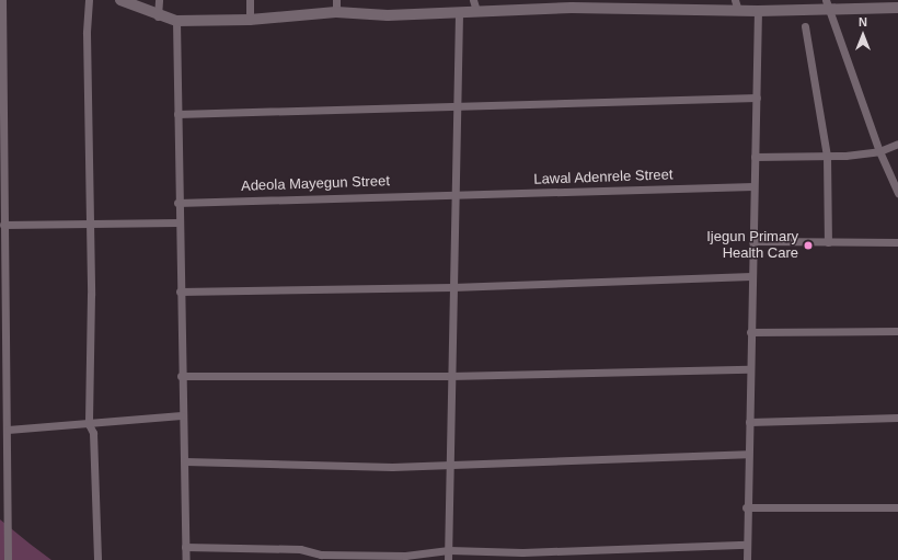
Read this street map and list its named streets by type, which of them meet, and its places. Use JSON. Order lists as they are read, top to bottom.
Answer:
{
  "streets": {
    "street": ["Lawal Adenrele Street", "Adeola Mayegun Street"]
  },
  "crossings": [
    ["Lawal Adenrele Street", "Adeola Mayegun Street"]
  ],
  "places": ["Ijegun Primary Health Care"],
  "north": "top"
}
